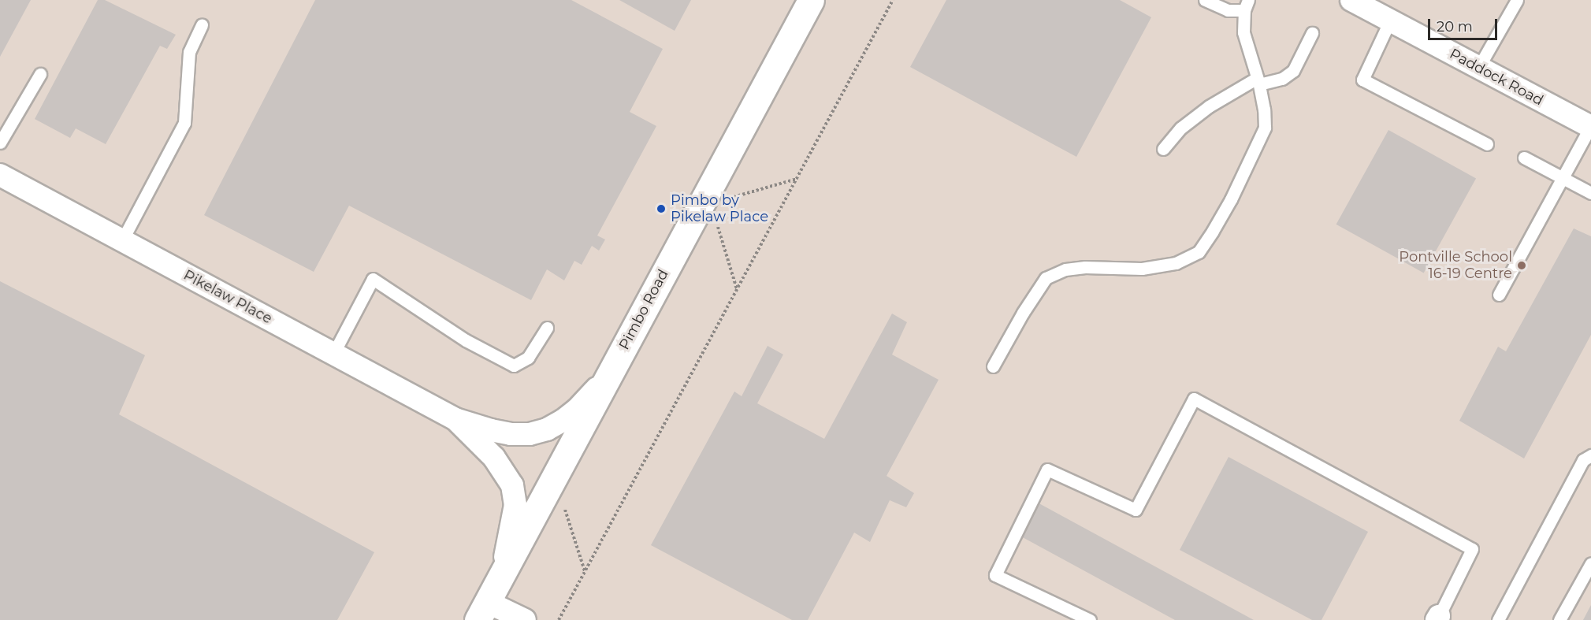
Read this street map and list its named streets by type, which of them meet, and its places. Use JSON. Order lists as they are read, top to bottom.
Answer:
{
  "streets": {
    "street": ["Paddock Road", "Pikelaw Place", "Pimbo Road"]
  },
  "crossings": [
    ["Pikelaw Place", "Pimbo Road"]
  ],
  "places": ["Pimbo by Pikelaw Place", "Pontville School 16-19 Centre"],
  "scale_bar": "20 m"
}
